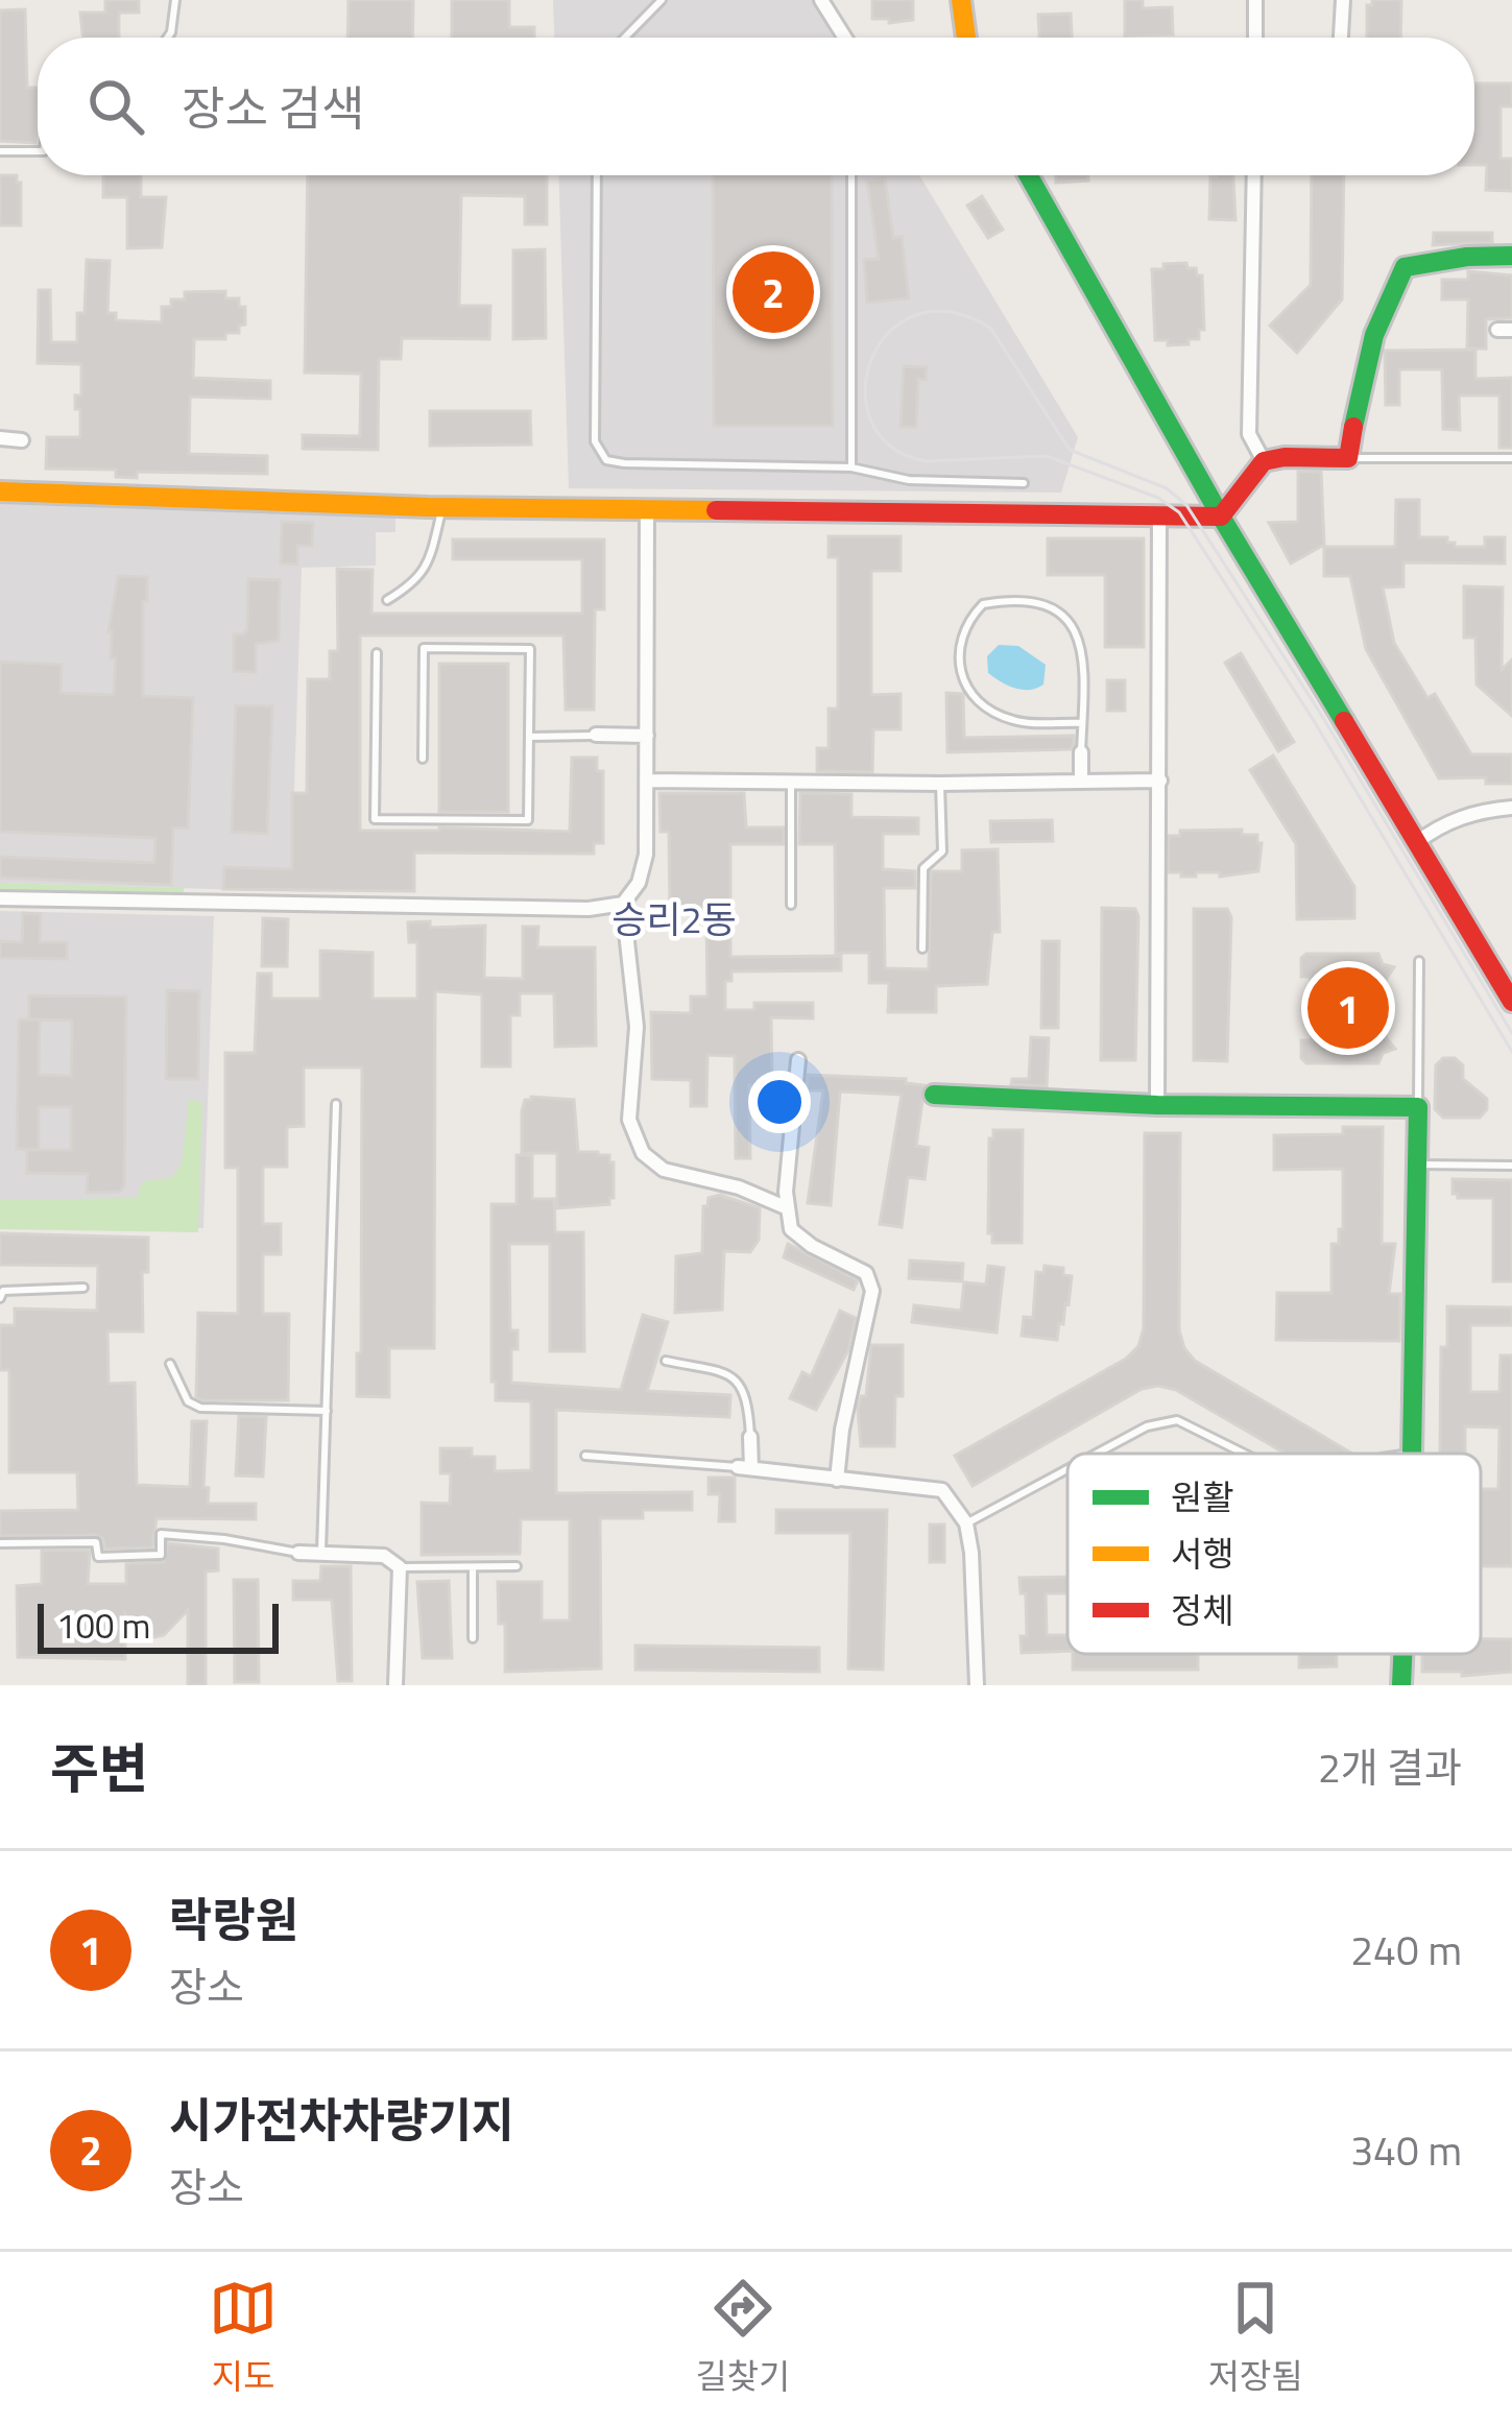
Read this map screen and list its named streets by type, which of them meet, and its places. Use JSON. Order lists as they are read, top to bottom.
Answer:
{
  "districts": ["승리2동"],
  "legend": ["원활", "서행", "정체"],
  "scale_bar": "100 m",
  "page": {
    "search": "장소 검색",
    "pins": ["2", "1"],
    "scale": "100 m",
    "heading": ["주변", "2개 결과"],
    "list": [
      {
        "mark": "1",
        "name": "락랑원",
        "note": "장소",
        "value": "240 m"
      },
      {
        "mark": "2",
        "name": "시가전차차량기지",
        "note": "장소",
        "value": "340 m"
      }
    ],
    "nav": ["지도", "길찾기", "저장됨"]
  }
}
